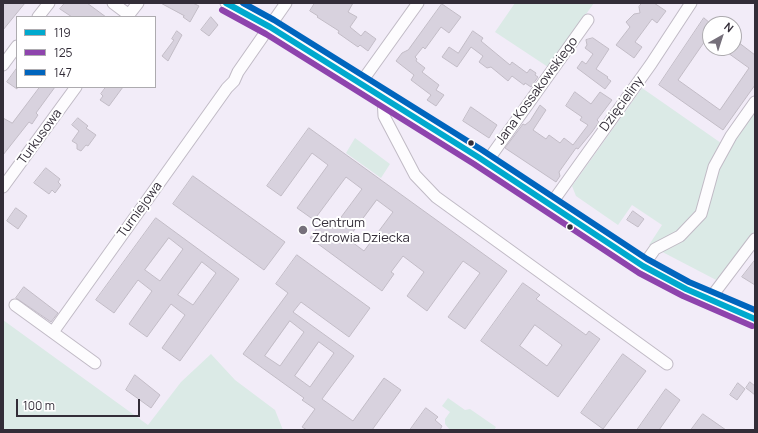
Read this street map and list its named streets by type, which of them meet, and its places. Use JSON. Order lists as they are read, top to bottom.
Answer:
{
  "streets": {
    "street": [
      "Jana Kossakowskiego",
      "Dzięcieliny",
      "Turkusowa",
      "Turniejowa"
    ]
  },
  "places": ["Centrum Zdrowia Dziecka"],
  "lines": ["transit line 119", "transit line 147", "transit line 125"],
  "legend": ["119", "125", "147"],
  "scale_bar": "100 m",
  "north": "top right"
}
